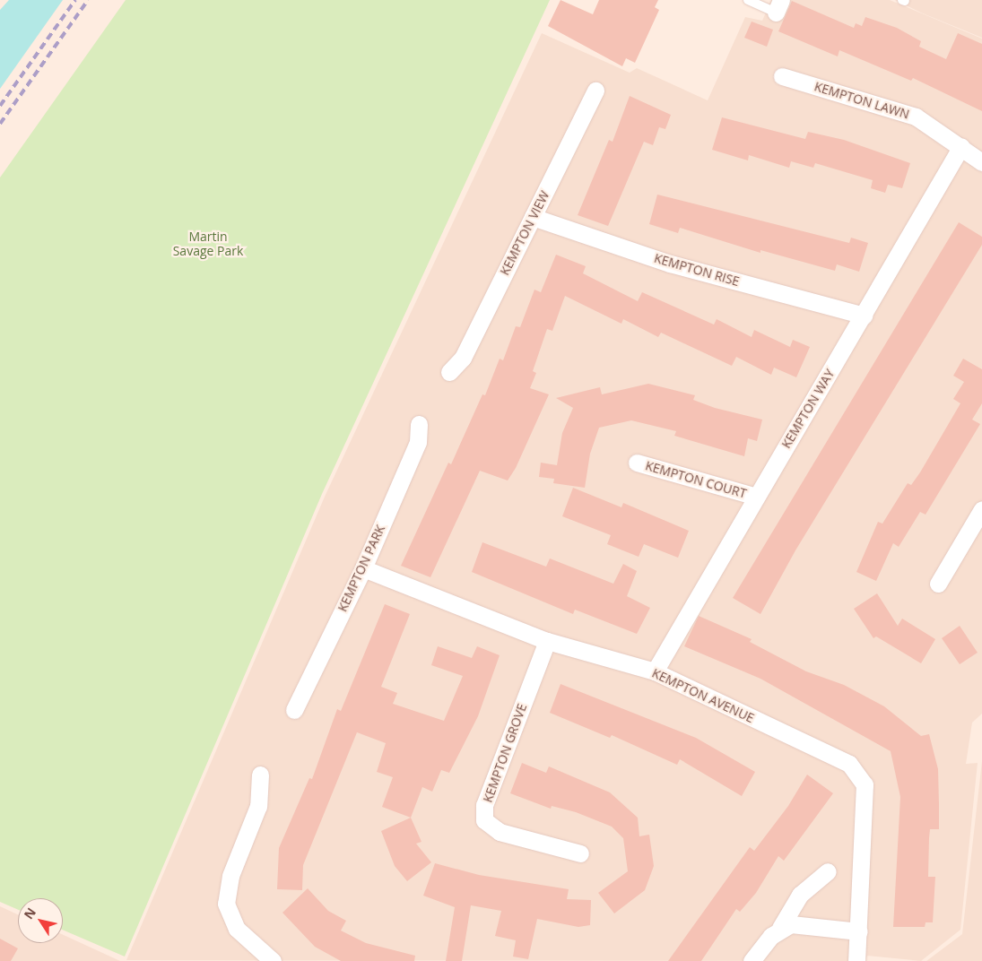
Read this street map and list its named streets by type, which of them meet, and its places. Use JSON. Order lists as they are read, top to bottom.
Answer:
{
  "streets": {
    "street": [
      "KEMPTON LAWN",
      "KEMPTON VIEW",
      "KEMPTON RISE",
      "KEMPTON WAY",
      "KEMPTON COURT",
      "KEMPTON PARK",
      "KEMPTON AVENUE",
      "KEMPTON GROVE"
    ]
  },
  "crossings": [
    ["KEMPTON LAWN", "KEMPTON WAY"],
    ["KEMPTON VIEW", "KEMPTON RISE"],
    ["KEMPTON RISE", "KEMPTON WAY"],
    ["KEMPTON WAY", "KEMPTON COURT"],
    ["KEMPTON WAY", "KEMPTON AVENUE"],
    ["KEMPTON PARK", "KEMPTON AVENUE"],
    ["KEMPTON AVENUE", "KEMPTON GROVE"]
  ],
  "parks": ["Martin Savage Park"],
  "north": "top left"
}
